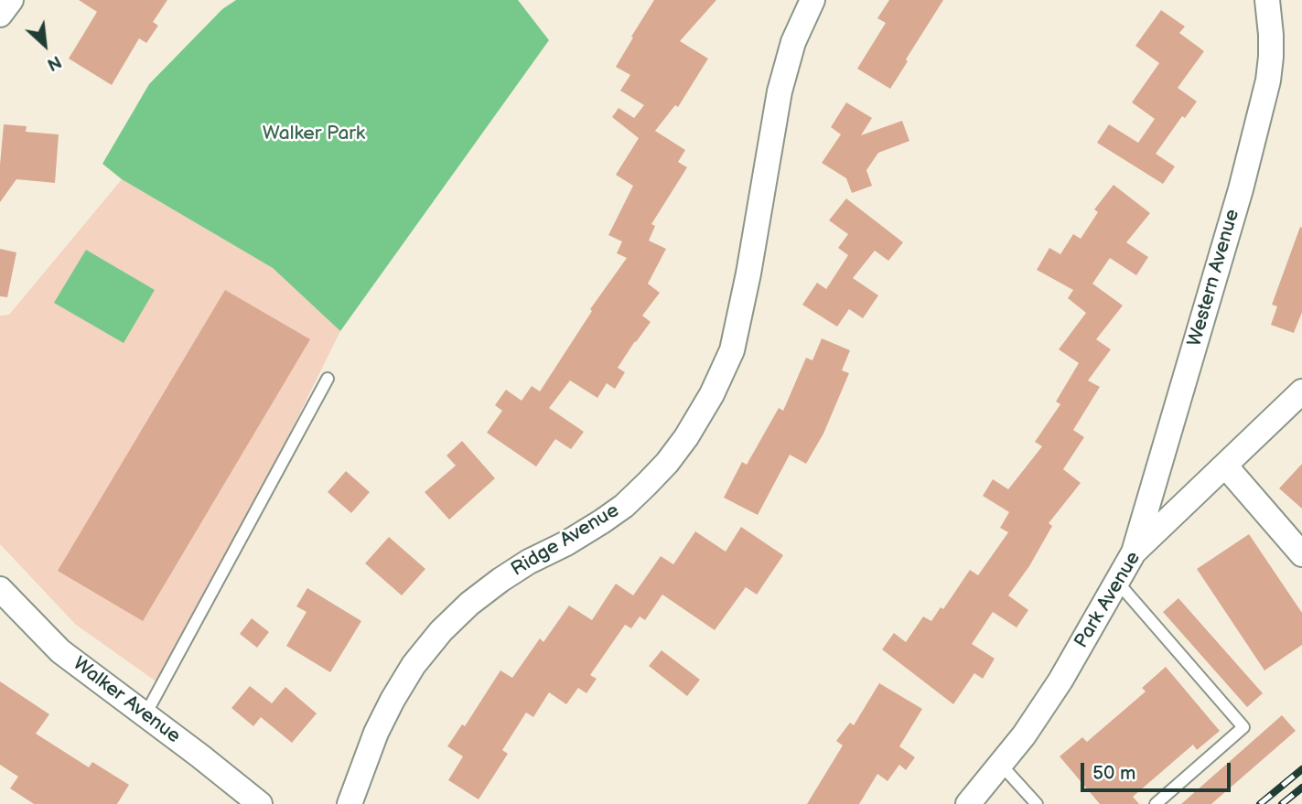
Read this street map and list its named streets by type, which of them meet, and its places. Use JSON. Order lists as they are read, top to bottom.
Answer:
{
  "streets": {
    "street": [
      "Western Avenue",
      "Ridge Avenue",
      "Park Avenue",
      "Walker Avenue"
    ]
  },
  "crossings": [
    ["Western Avenue", "Park Avenue"]
  ],
  "parks": ["Walker Park"],
  "scale_bar": "50 m",
  "north": "bottom right"
}
